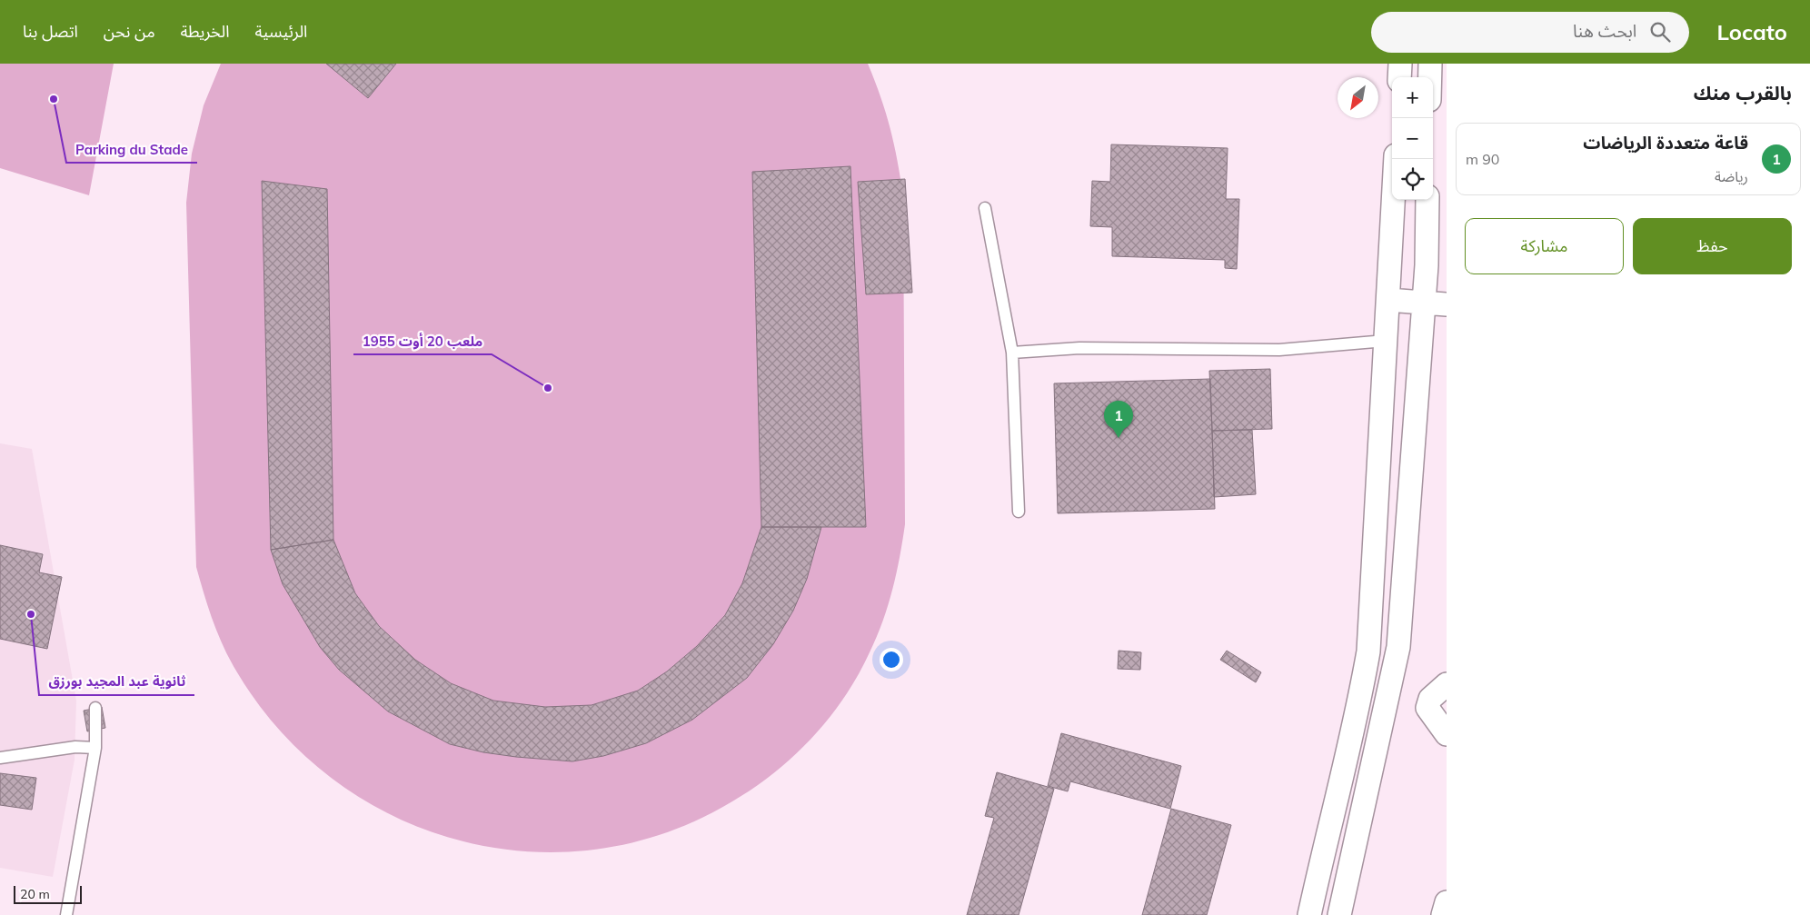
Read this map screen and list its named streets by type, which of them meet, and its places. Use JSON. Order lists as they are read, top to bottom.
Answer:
{
  "places": ["Parking du Stade", "ملعب 20 أوت 1955", "ثانوية عبد المجيد بورزق"],
  "scale_bar": "20 m",
  "north": "bottom left",
  "page": {
    "header": "Locato",
    "search": "ابحث هنا",
    "nav": [
      "الرئيسية",
      "الخريطة",
      "من نحن",
      "اتصل بنا"
    ],
    "heading": "بالقرب منك",
    "map_buttons": ["+", "−"],
    "list": [
      {
        "mark": "1",
        "name": "قاعة متعددة الرياضات",
        "note": "رياضة",
        "value": "90 m"
      }
    ],
    "buttons": ["حفظ", "مشاركة"],
    "pins": "1",
    "scale": "20 m"
  }
}
